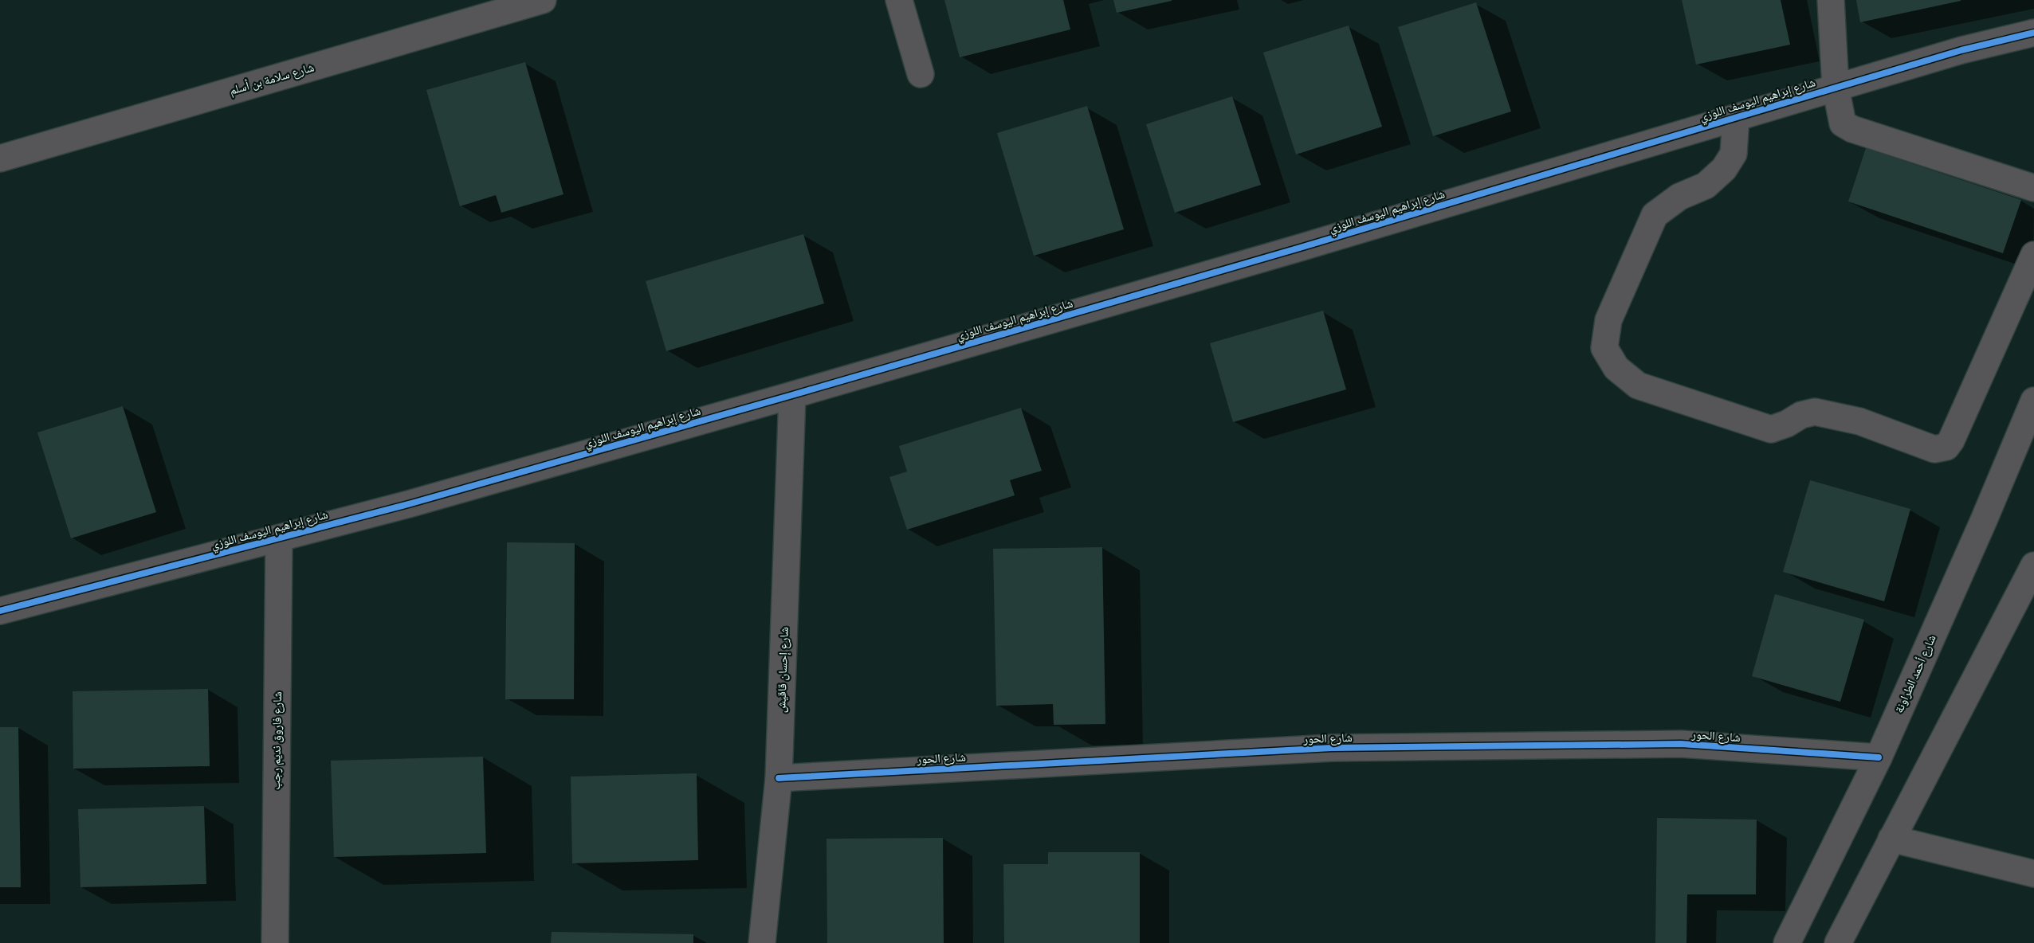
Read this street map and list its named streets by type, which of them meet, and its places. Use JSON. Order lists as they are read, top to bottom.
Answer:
{
  "streets": {
    "street": [
      "شارع سلامة بن أسلم",
      "شارع إبراهيم اليوسف اللوزي",
      "شارع إحسان قاقيش",
      "شارع أحمد الطراونة",
      "شارع الحور",
      "شارع فاروق نديم رجب"
    ]
  },
  "crossings": [
    ["شارع إبراهيم اليوسف اللوزي", "شارع إحسان قاقيش"],
    ["شارع إبراهيم اليوسف اللوزي", "شارع فاروق نديم رجب"],
    ["شارع إحسان قاقيش", "شارع الحور"],
    ["شارع أحمد الطراونة", "شارع الحور"]
  ]
}
